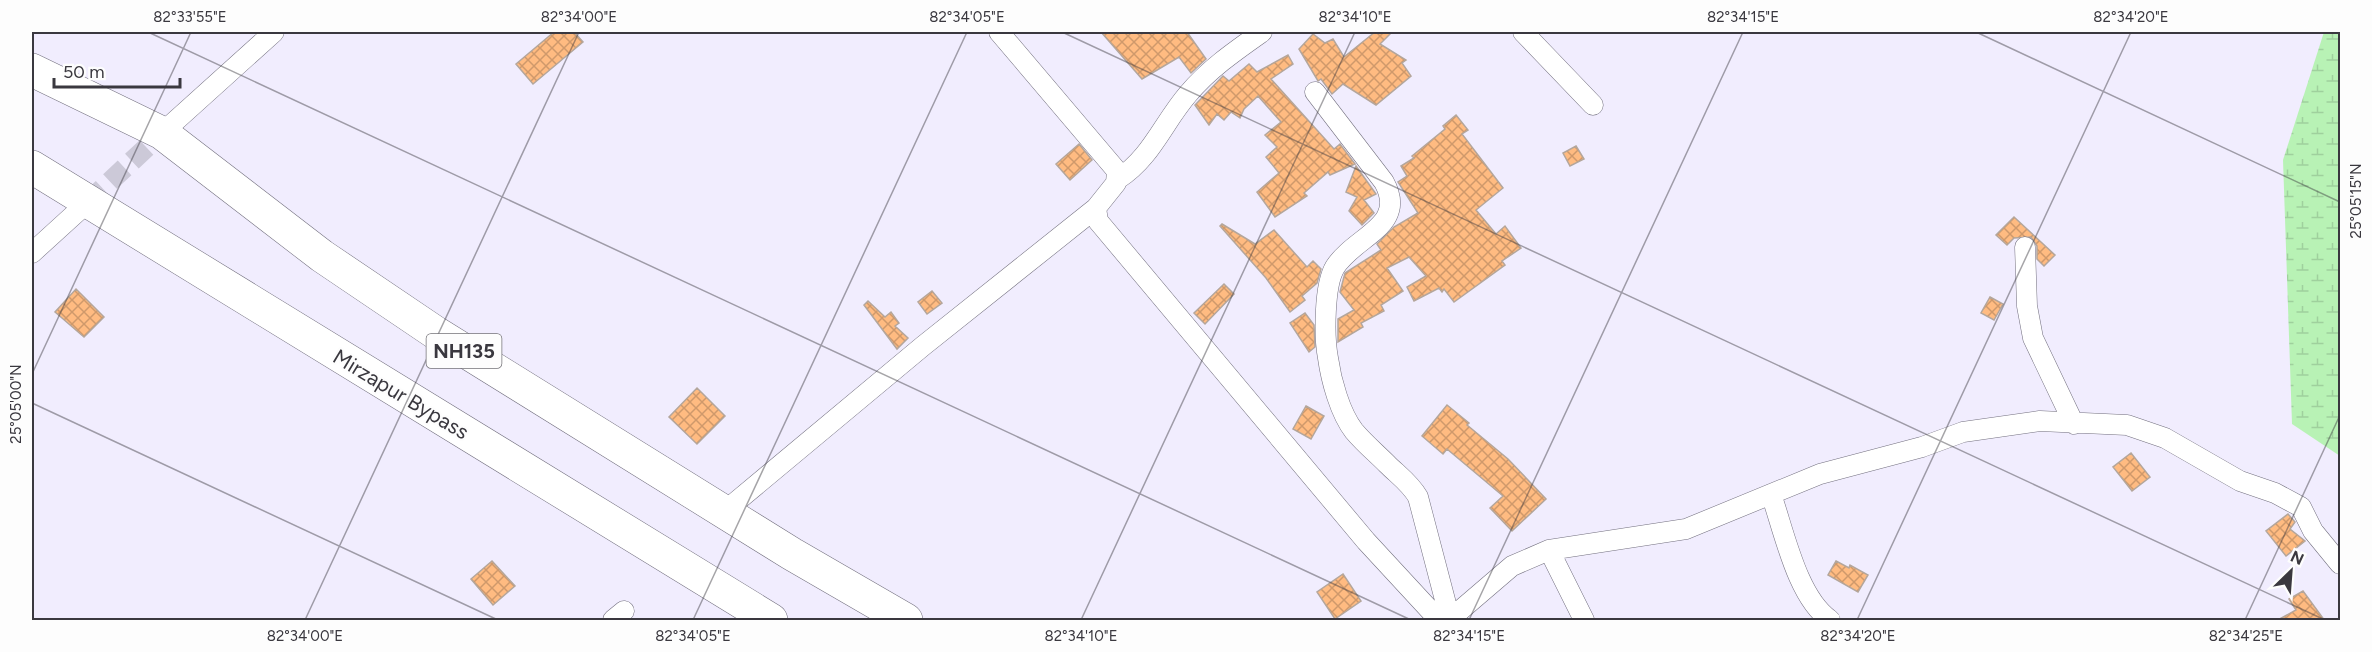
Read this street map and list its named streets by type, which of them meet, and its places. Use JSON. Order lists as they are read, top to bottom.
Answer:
{
  "streets": {
    "highway": ["NH135", "Mirzapur Bypass"]
  },
  "scale_bar": "50 m",
  "north": "top right",
  "coordinates": [
    "82°33'55\"E",
    "82°34'00\"E",
    "82°34'05\"E",
    "82°34'10\"E",
    "82°34'15\"E",
    "82°34'20\"E",
    "25°05'15\"N",
    "25°05'00\"N",
    "82°34'25\"E"
  ]
}
